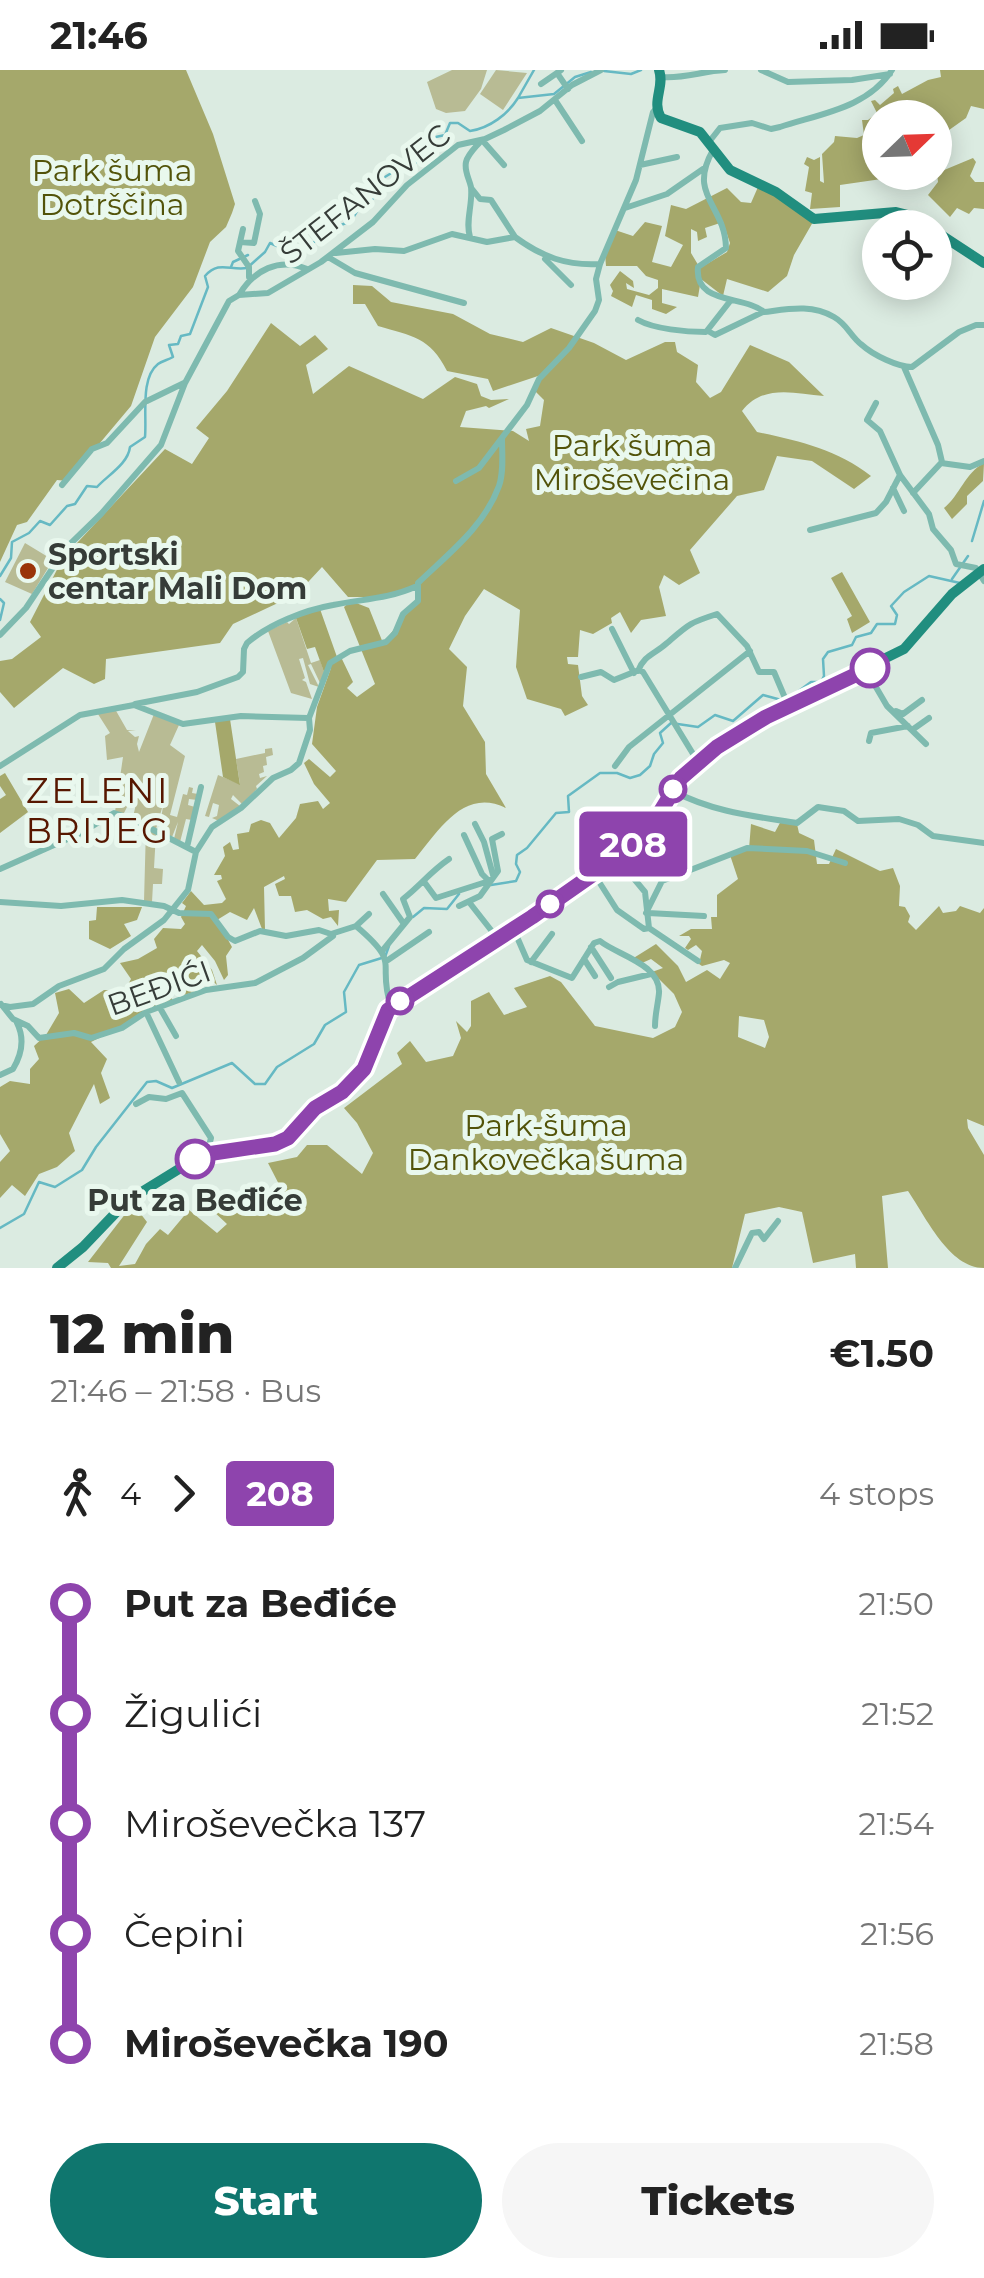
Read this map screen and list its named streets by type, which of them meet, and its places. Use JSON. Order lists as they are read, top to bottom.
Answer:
{
  "streets": {
    "street": ["ŠTEFANOVEC", "BEĐIĆI"]
  },
  "districts": ["ZELENI BRIJEG"],
  "parks": ["Park šuma Dotrščina", "Park šuma Miroševečina", "Park-šuma Dankovečka šuma"],
  "places": ["Sportski centar Mali Dom", "Put za Beđiće"],
  "lines": ["bus line 208"],
  "north": "top right",
  "page": {
    "status": "21:46",
    "on_map": "208",
    "heading": ["12 min", "21:46 – 21:58 · Bus", "€1.50"],
    "legs": ["4", "208", "4 stops"],
    "list": [
      {
        "name": "Put za Beđiće",
        "value": "21:50"
      },
      {
        "name": "Žigulići",
        "value": "21:52"
      },
      {
        "name": "Miroševečka 137",
        "value": "21:54"
      },
      {
        "name": "Čepini",
        "value": "21:56"
      },
      {
        "name": "Miroševečka 190",
        "value": "21:58"
      }
    ],
    "buttons": ["Start", "Tickets"]
  }
}
